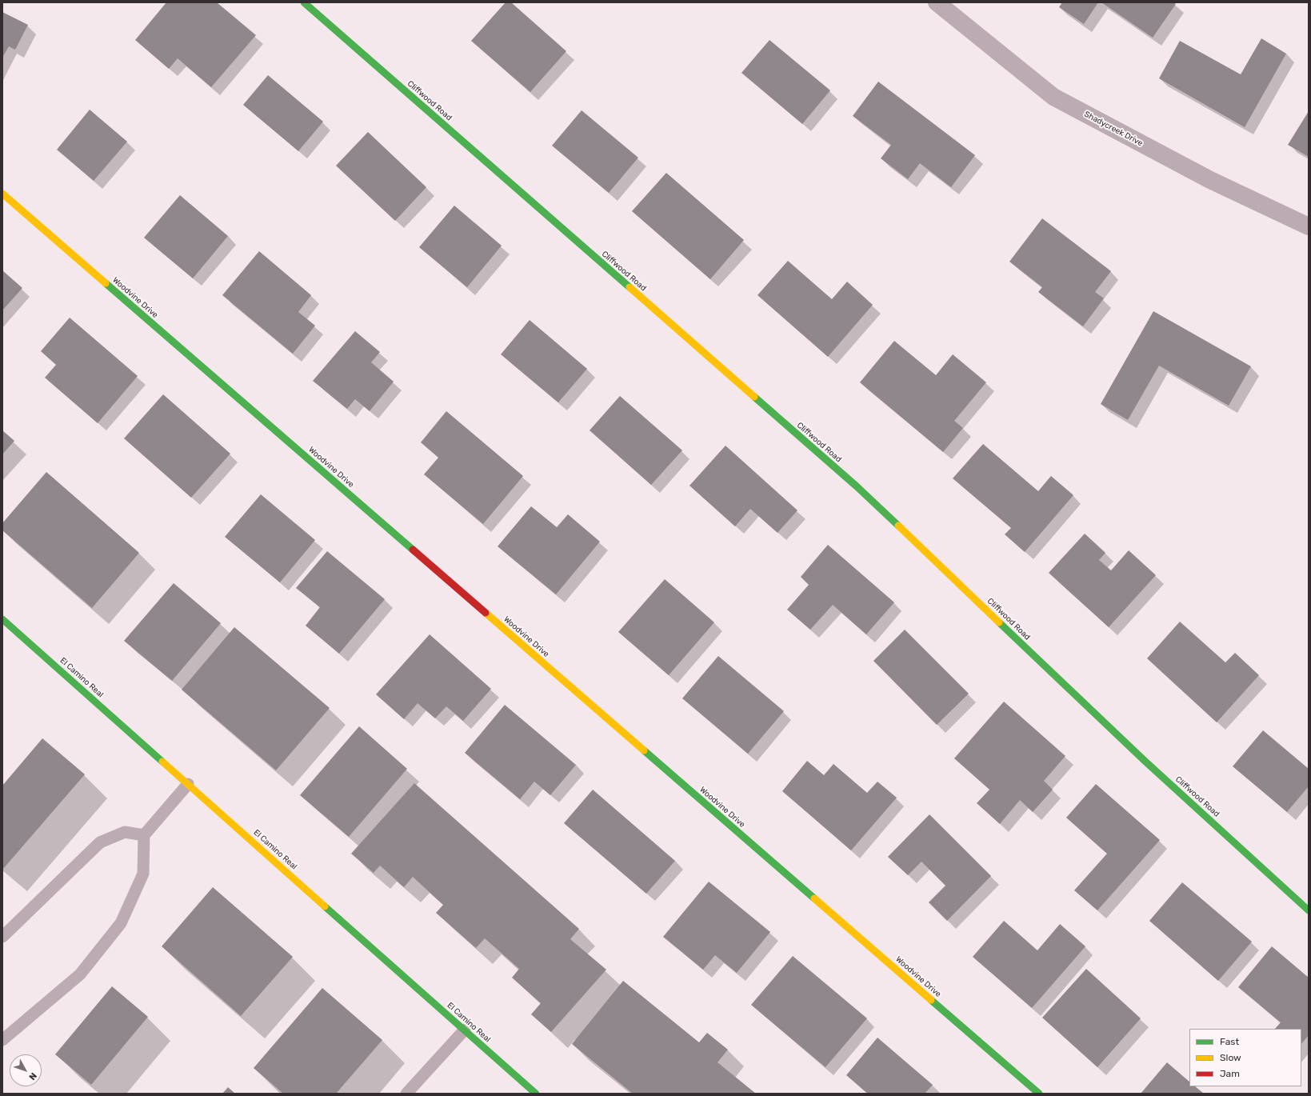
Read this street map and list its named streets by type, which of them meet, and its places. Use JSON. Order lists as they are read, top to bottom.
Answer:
{
  "streets": {
    "street": [
      "Cliffwood Road",
      "Shadycreek Drive",
      "Woodvine Drive",
      "El Camino Real"
    ]
  },
  "legend": ["Fast", "Slow", "Jam"],
  "north": "bottom right"
}
